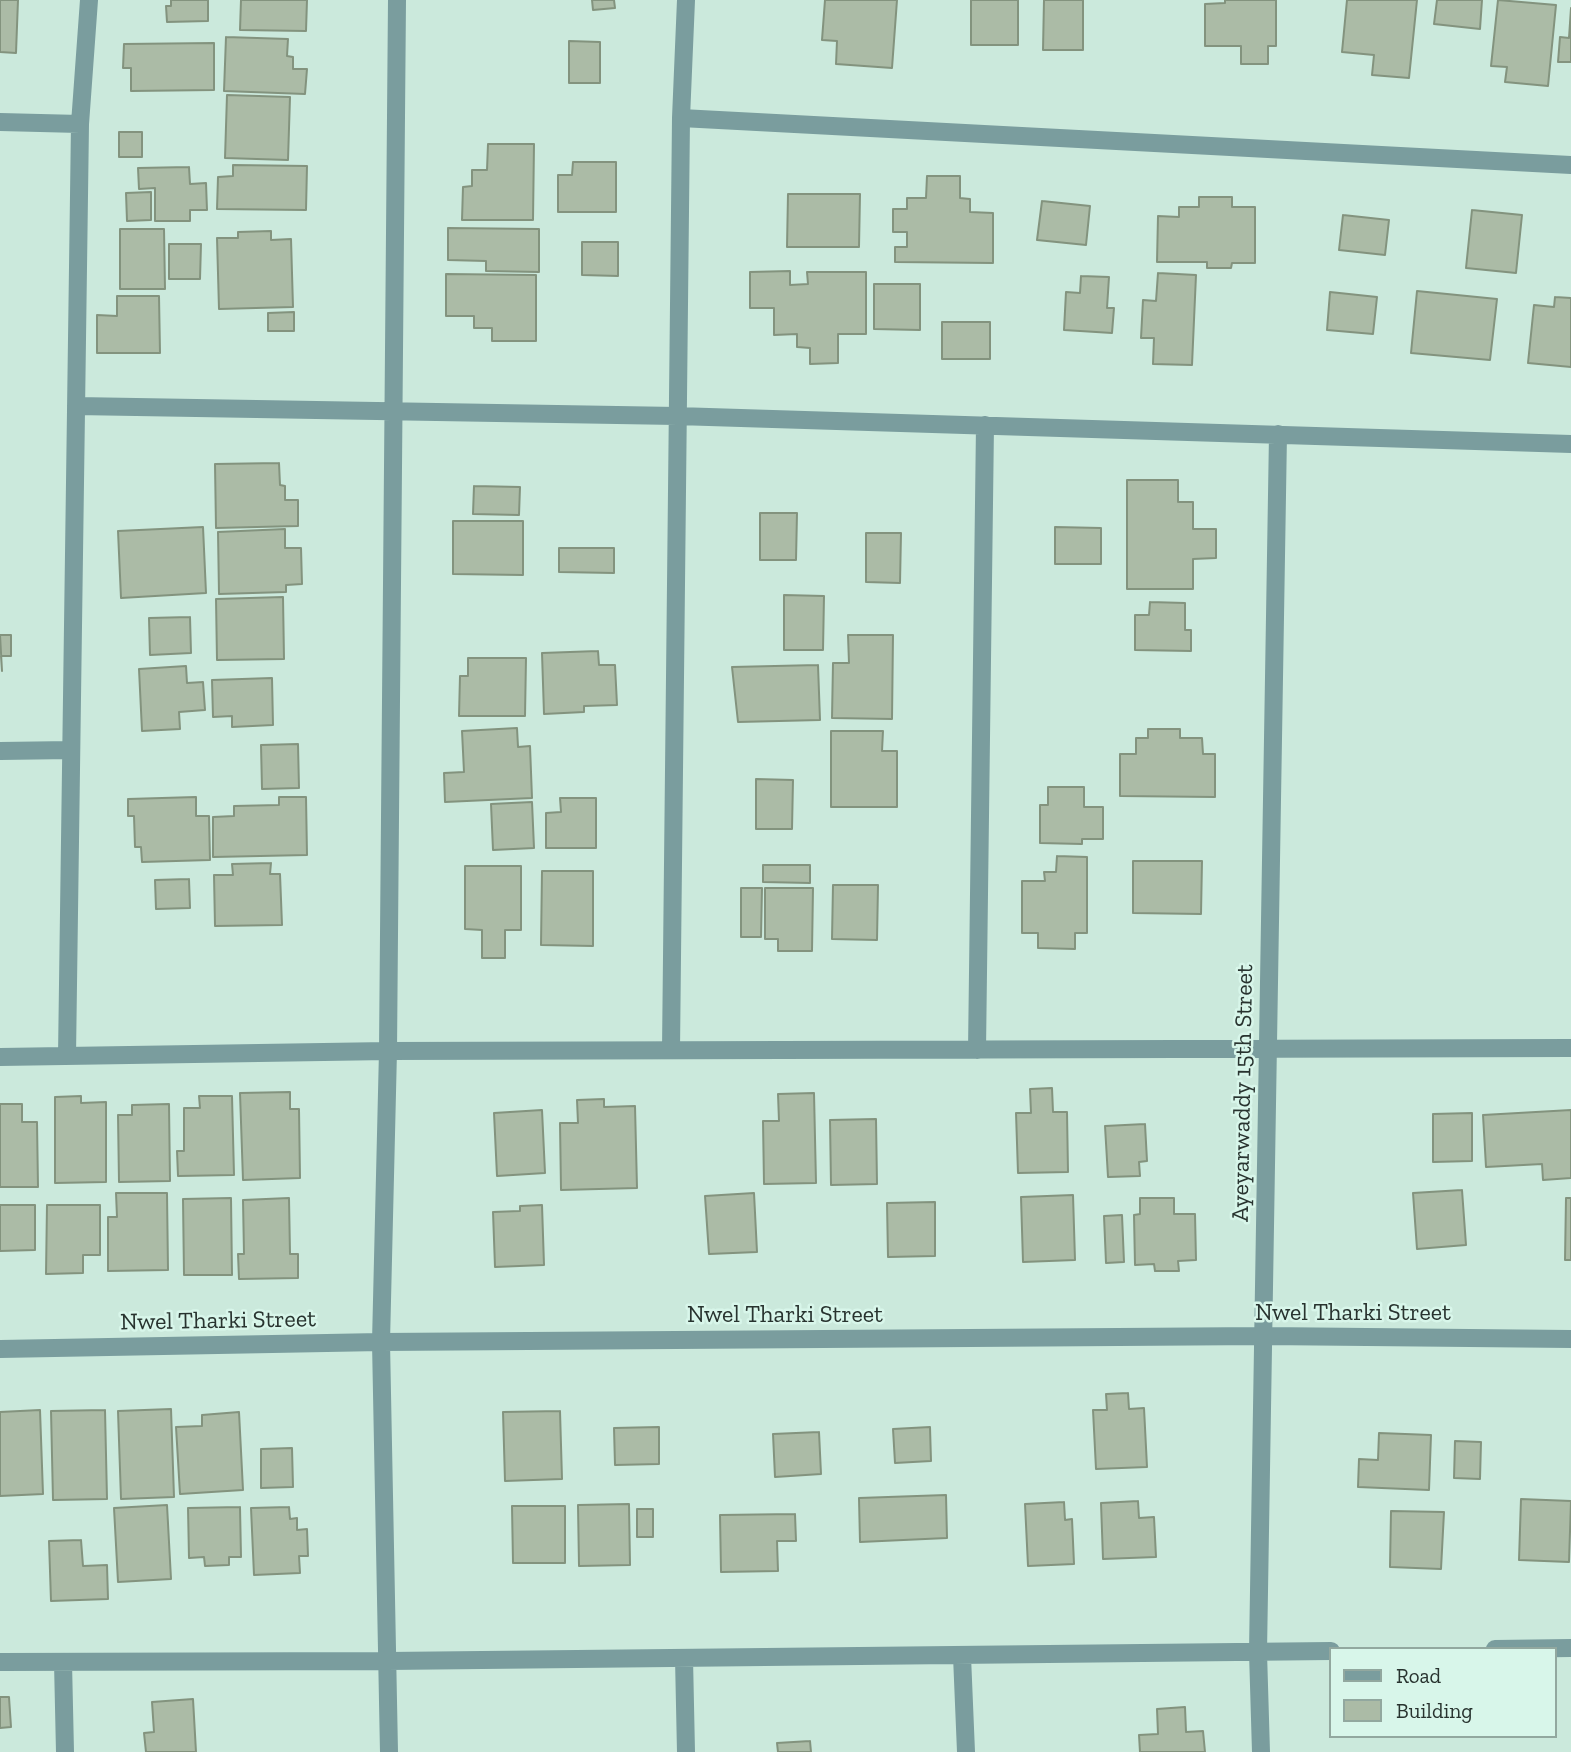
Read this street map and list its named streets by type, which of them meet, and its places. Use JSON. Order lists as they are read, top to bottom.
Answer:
{
  "streets": {
    "street": ["Ayeyarwaddy 15th Street", "Nwel Tharki Street"]
  },
  "crossings": [
    ["Ayeyarwaddy 15th Street", "Nwel Tharki Street"]
  ],
  "legend": ["Road", "Building"]
}
